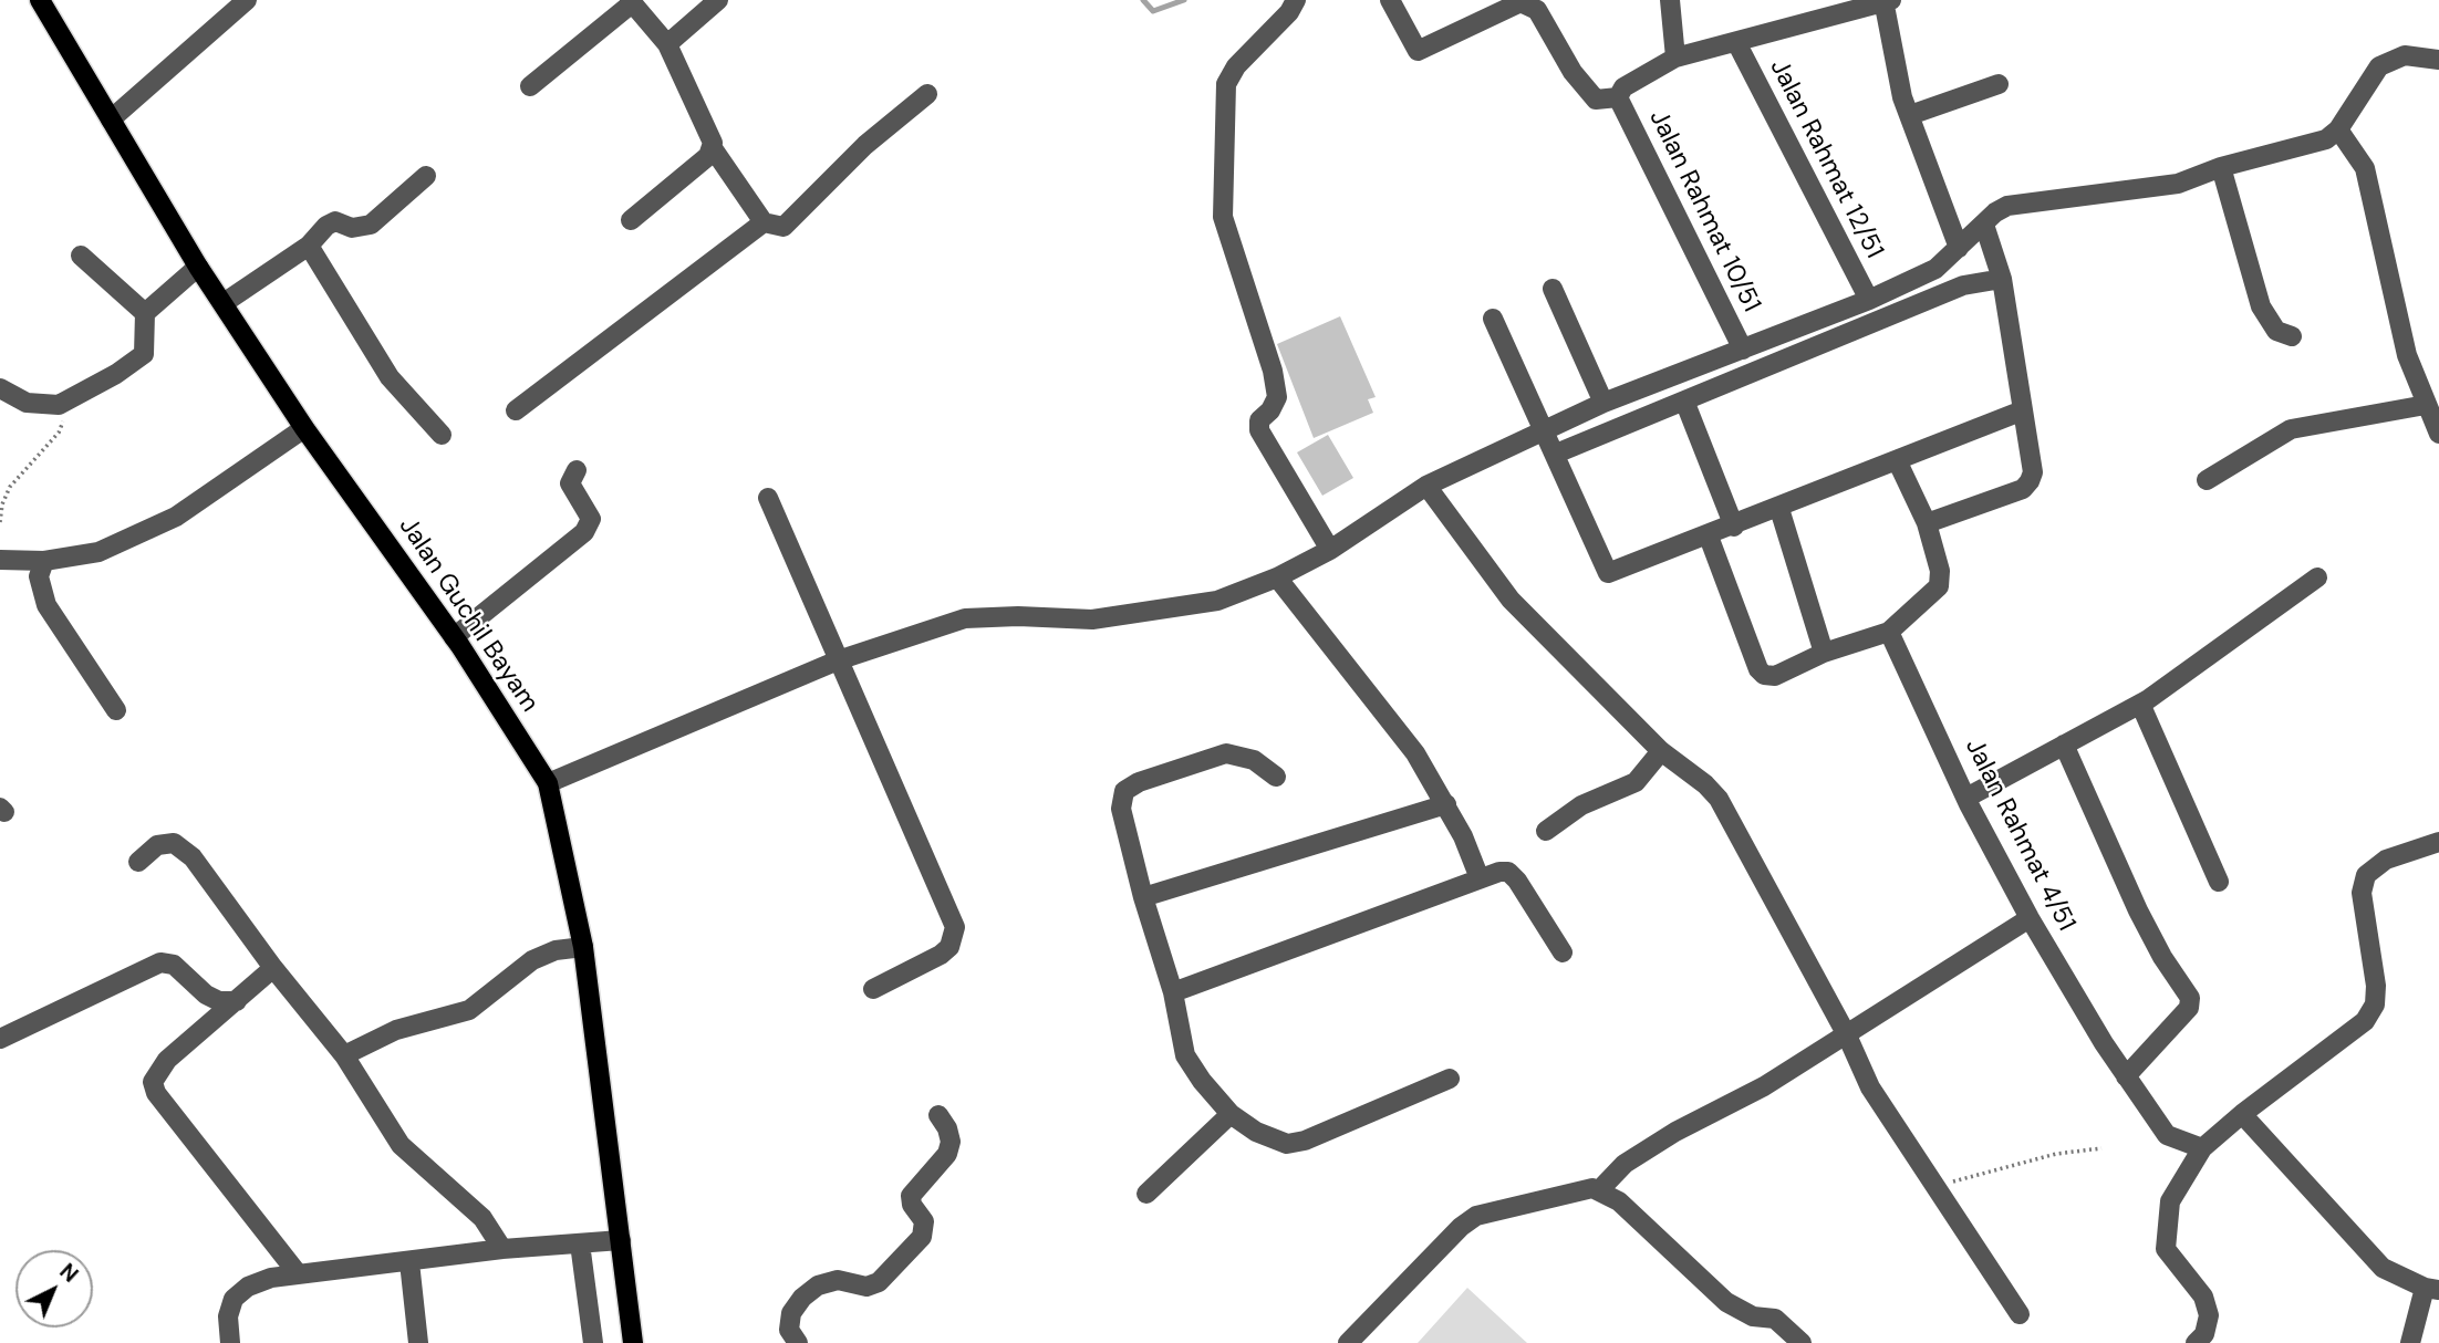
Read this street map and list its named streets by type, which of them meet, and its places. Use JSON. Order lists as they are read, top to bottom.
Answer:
{
  "streets": {
    "main road": ["Jalan Guchil Bayam"],
    "street": ["Jalan Rahmat 12/51", "Jalan Rahmat 10/51", "Jalan Rahmat 4/51"]
  },
  "north": "top right"
}
